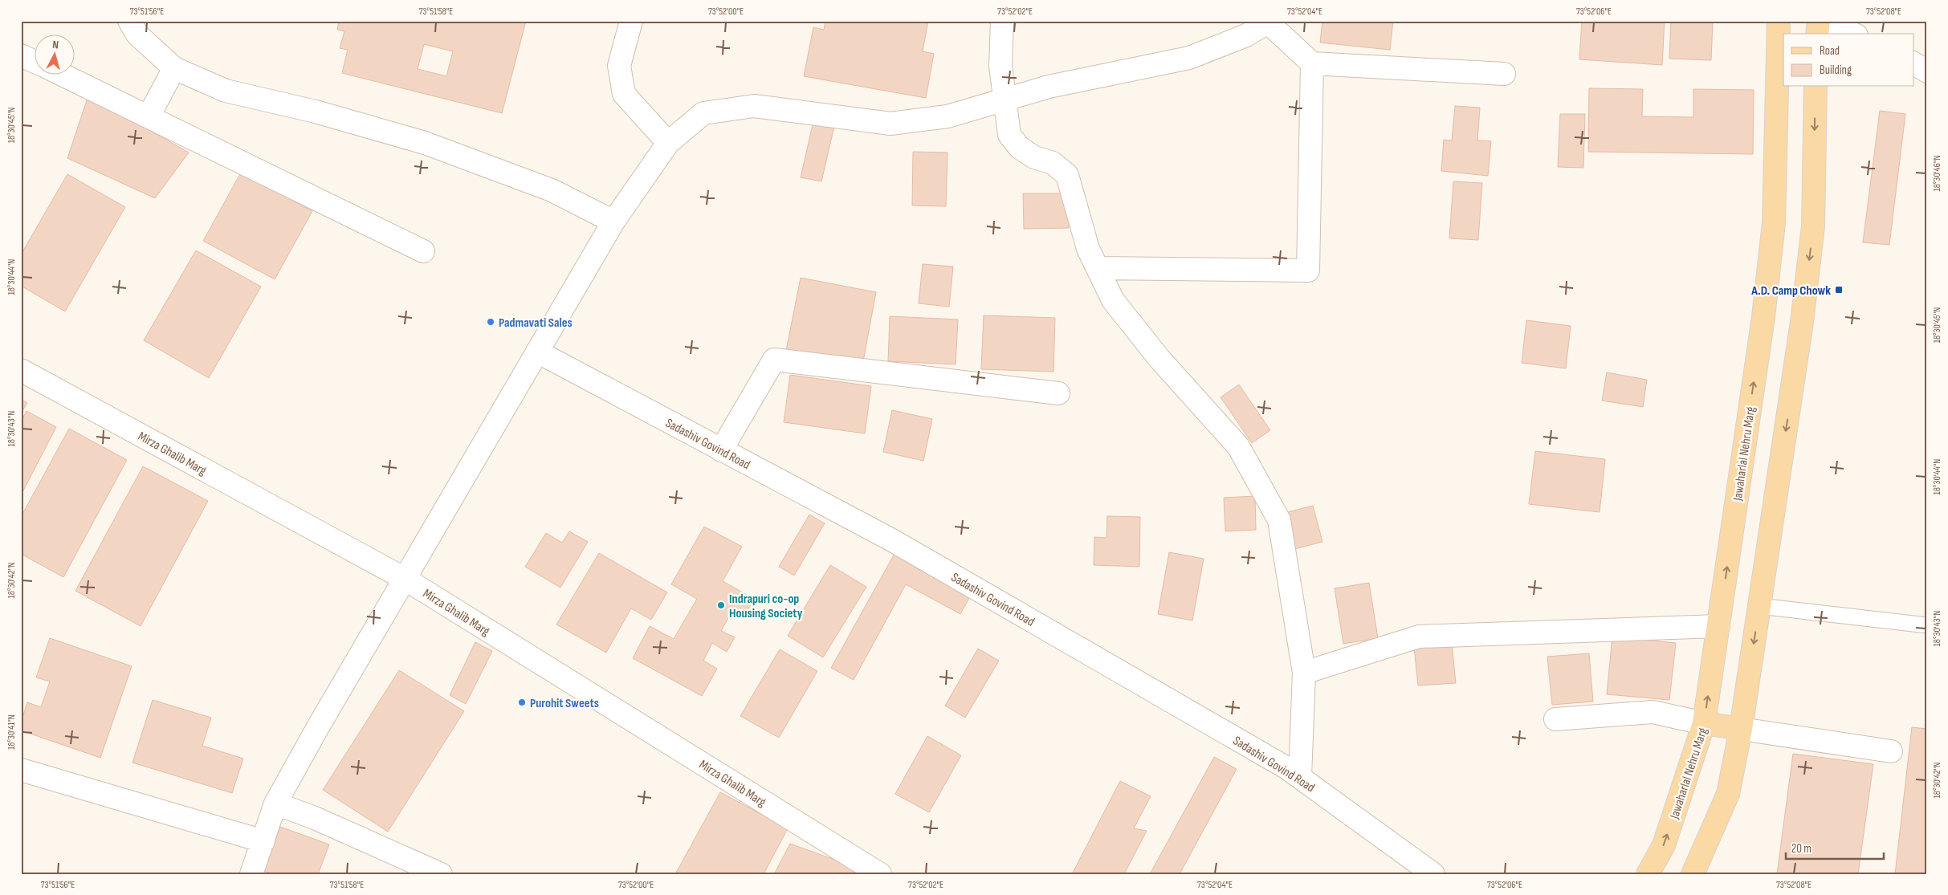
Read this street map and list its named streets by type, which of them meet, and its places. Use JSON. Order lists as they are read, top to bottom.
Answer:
{
  "streets": {
    "main road": ["Jawaharlal Nehru Marg"],
    "street": ["Sadashiv Govind Road", "Mirza Ghalib Marg"]
  },
  "places": {
    "transit": ["A.D. Camp Chowk"],
    "other": ["Padmavati Sales", "Indrapuri co-op Housing Society", "Purohit Sweets"]
  },
  "legend": ["Road", "Building"],
  "scale_bar": "20 m",
  "north": "top",
  "coordinates": [
    "73°51'56\"E",
    "73°51'58\"E",
    "73°52'00\"E",
    "73°52'02\"E",
    "73°52'04\"E",
    "73°52'06\"E",
    "73°52'08\"E",
    "18°30'45\"N",
    "18°30'46\"N",
    "18°30'44\"N",
    "18°30'43\"N",
    "18°30'42\"N",
    "18°30'41\"N"
  ]
}
